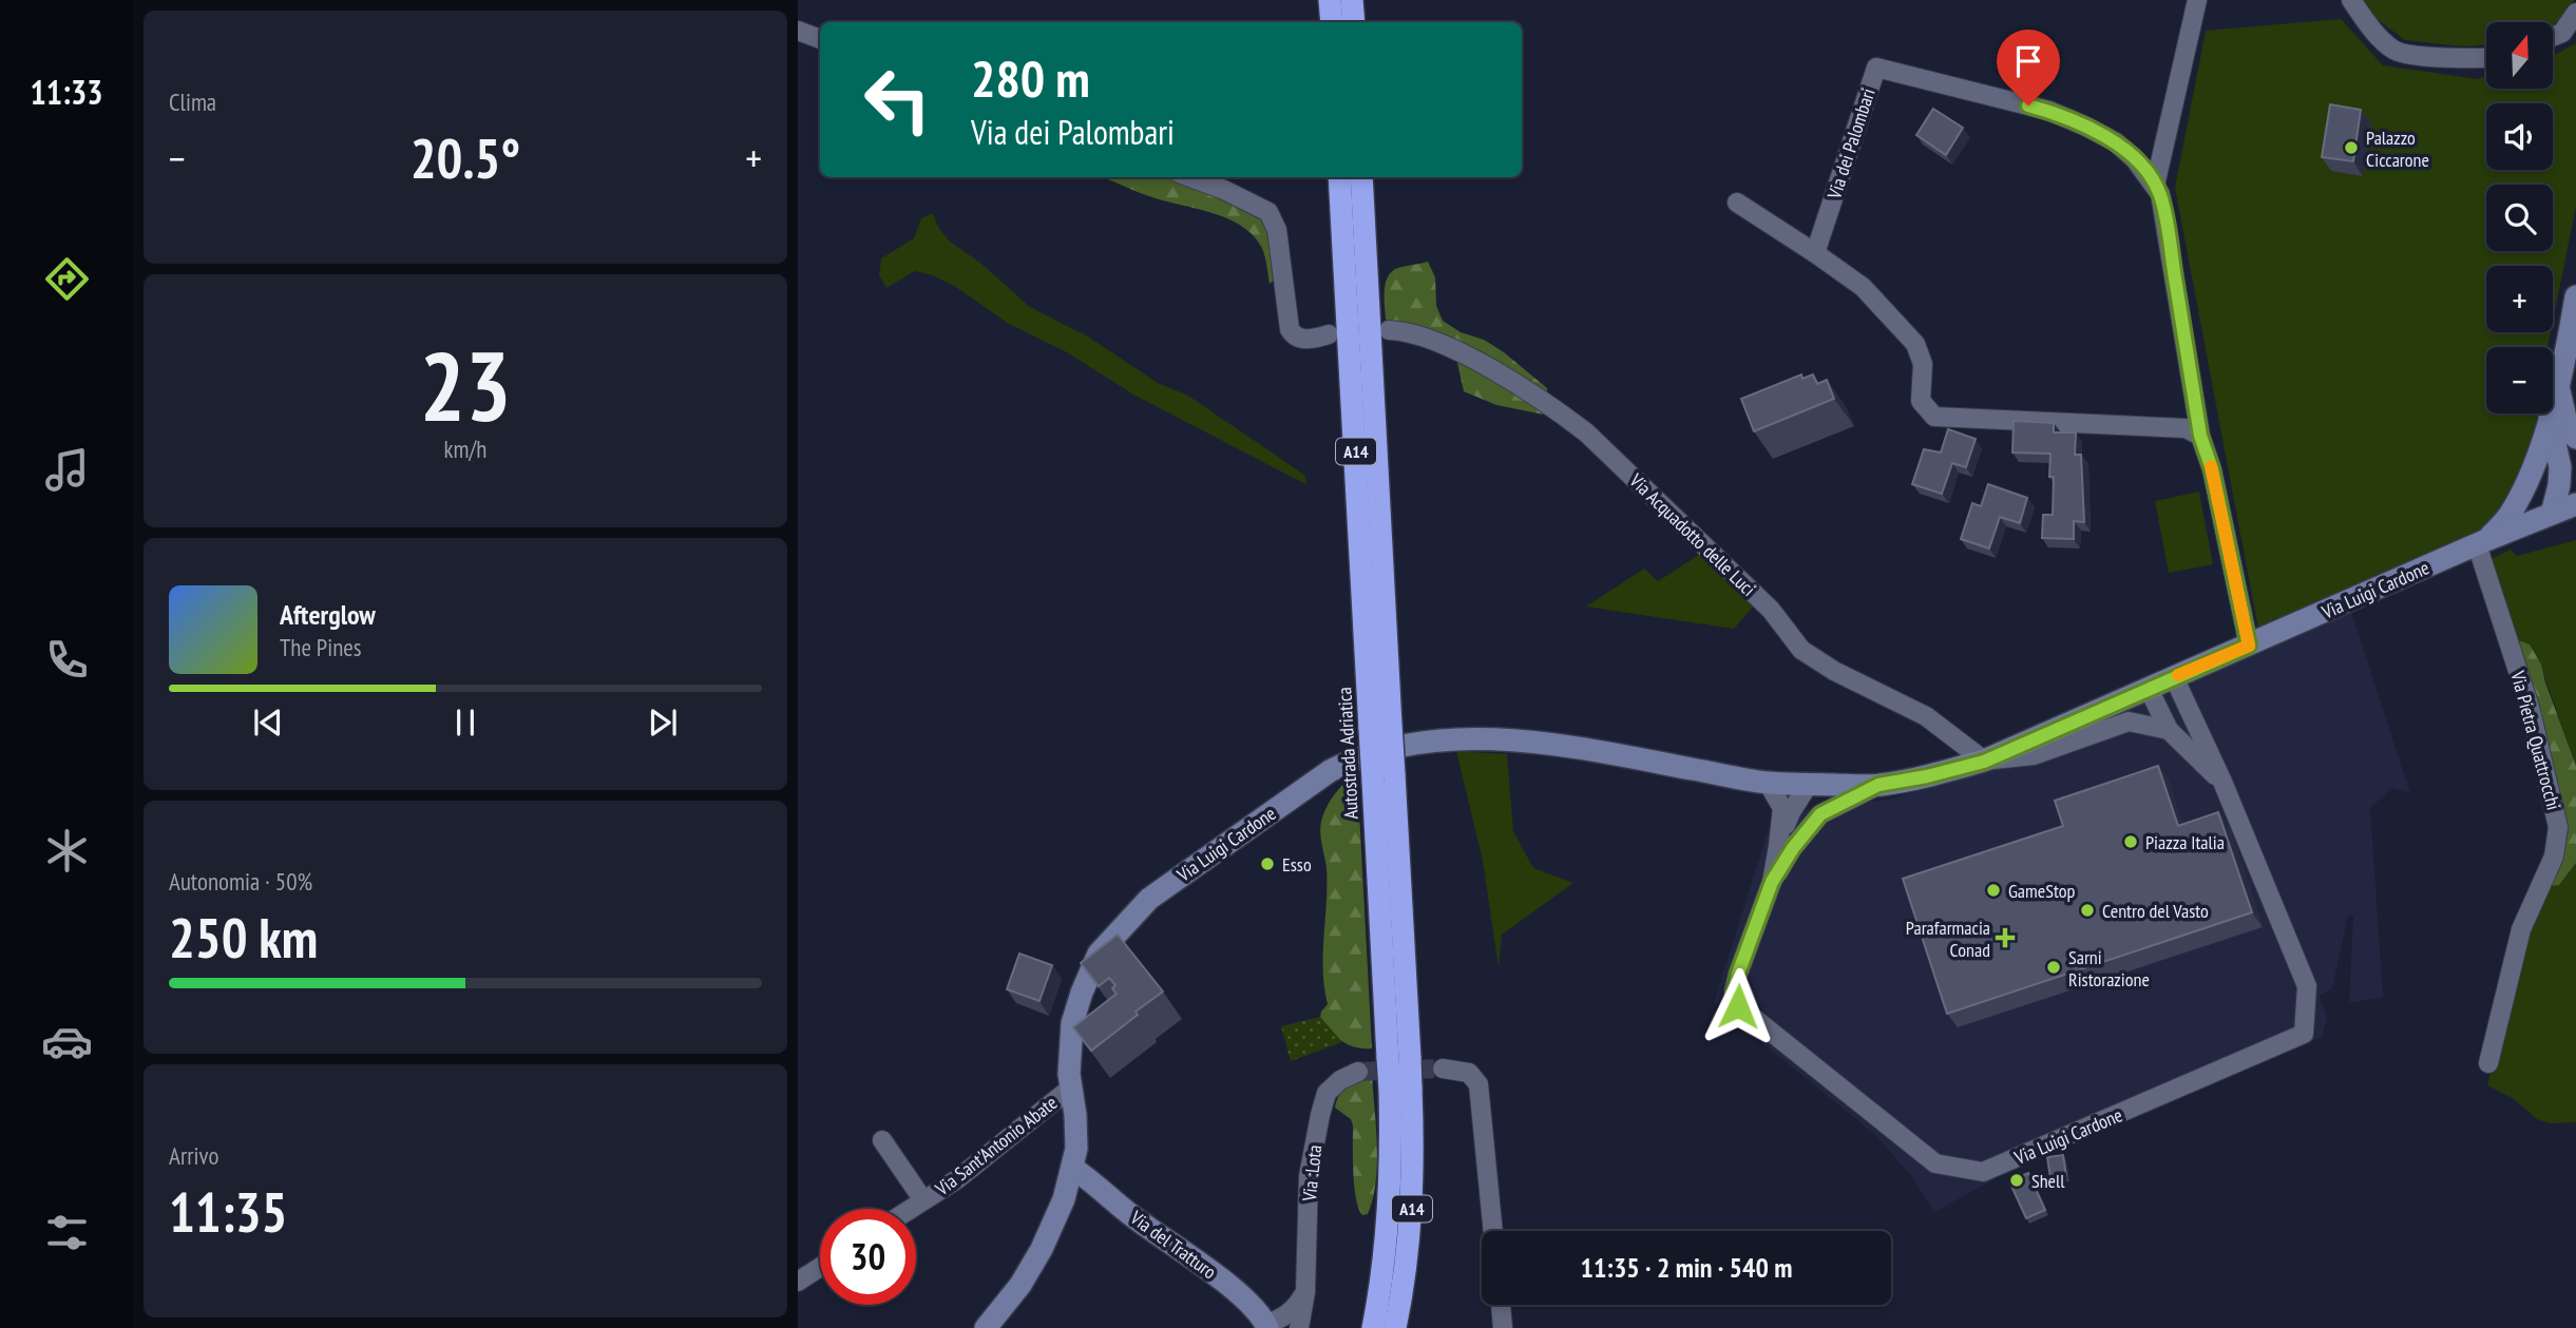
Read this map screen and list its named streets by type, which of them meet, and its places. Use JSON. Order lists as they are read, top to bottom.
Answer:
{
  "streets": {
    "highway": ["A14", "Autostrada Adriatica"],
    "main road": ["Via Luigi Cardone", "Via del Tratturo"],
    "street": [
      "Via dei Palombari",
      "Via Acquadotto delle Luci",
      "Via Pietra Quattrocchi",
      "Via Sant'Antonio Abate",
      "Via :Lota"
    ]
  },
  "crossings": [
    ["Via dei Palombari", "Via Luigi Cardone"],
    ["Via Acquadotto delle Luci", "Via Luigi Cardone"],
    ["Via Luigi Cardone", "Via Pietra Quattrocchi"],
    ["Via Luigi Cardone", "Via Sant'Antonio Abate"],
    ["Via Luigi Cardone", "Via del Tratturo"]
  ],
  "places": {
    "other": [
      "Palazzo Ciccarone",
      "Piazza Italia",
      "Esso",
      "GameStop",
      "Centro del Vasto",
      "Sarni Ristorazione",
      "Shell"
    ],
    "health": ["Parafarmacia Conad"]
  },
  "north": "top",
  "page": {
    "tabs": "11:33",
    "tile": [
      "Clima",
      ["23", "km/h"],
      ["Autonomia · 50%", "250 km"],
      ["Arrivo", "11:35"]
    ],
    "map_buttons": ["+", "−"],
    "turn": ["280 m", "Via dei Palombari"],
    "heat": ["−", "20.5°", "+"],
    "song": ["Afterglow", "The Pines"],
    "limit": "30",
    "trip": "11:35 · 2 min · 540 m"
  }
}
